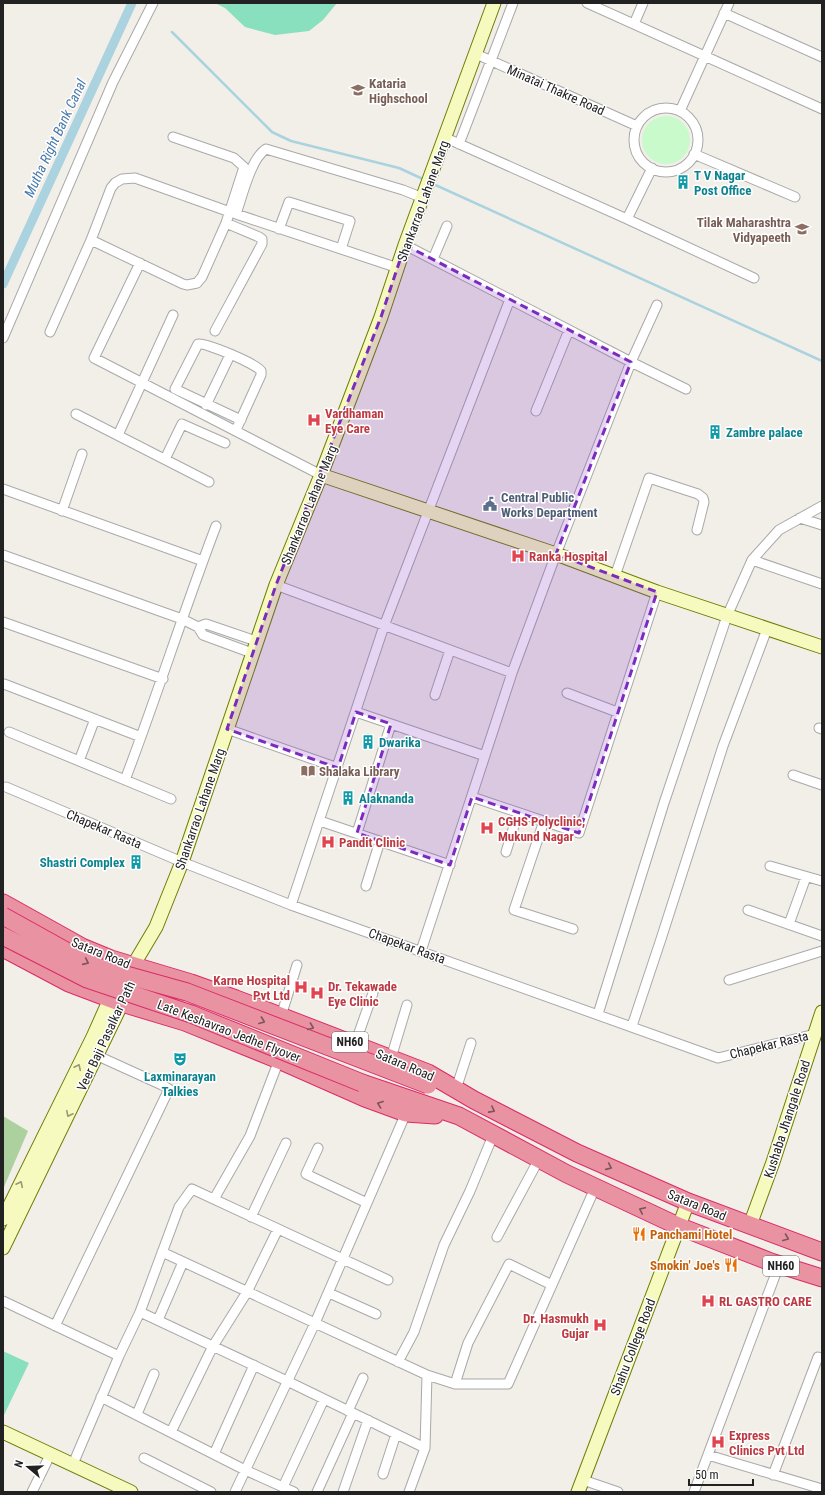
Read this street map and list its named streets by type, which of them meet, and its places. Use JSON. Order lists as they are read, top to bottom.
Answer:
{
  "streets": {
    "highway": ["Satara Road", "Late Keshavrao Jedhe Flyover", "NH60"],
    "main road": [
      "Shankarrao Lahane Marg",
      "Veer Baji Pasalkar Path",
      "Kushaba Jhangale Road",
      "Shahu College Road"
    ],
    "street": ["Minatai Thakre Road", "Chapekar Rasta"]
  },
  "crossings": [
    ["Minatai Thakre Road", "Shankarrao Lahane Marg"],
    ["Shankarrao Lahane Marg", "Chapekar Rasta"],
    ["Shankarrao Lahane Marg", "Satara Road"],
    ["Shankarrao Lahane Marg", "Veer Baji Pasalkar Path"],
    ["Chapekar Rasta", "Kushaba Jhangale Road"],
    ["Satara Road", "Late Keshavrao Jedhe Flyover"],
    ["Satara Road", "Veer Baji Pasalkar Path"],
    ["Satara Road", "Kushaba Jhangale Road"],
    ["Satara Road", "Shahu College Road"]
  ],
  "water": ["Mutha Right Bank Canal"],
  "places": {
    "school or university": ["Kataria Highschool", "Tilak Maharashtra Vidyapeeth"],
    "building": [
      "T V Nagar Post Office",
      "Zambre palace",
      "Dwarika",
      "Alaknanda",
      "Shastri Complex"
    ],
    "hospital": [
      "Vardhaman Eye Care",
      "Ranka Hospital",
      "CGHS Polyclinic, Mukund Nagar",
      "Pandit Clinic",
      "Karne Hospital Pvt Ltd",
      "Dr. Tekawade Eye Clinic",
      "RL GASTRO CARE",
      "Dr. Hasmukh Gujar",
      "Express Clinics Pvt Ltd"
    ],
    "public building": ["Central Public Works Department"],
    "library": ["Shalaka Library"],
    "theatre": ["Laxminarayan Talkies"],
    "restaurant": ["Panchami Hotel", "Smokin' Joe's"]
  },
  "scale_bar": "50 m",
  "north": "left"
}
